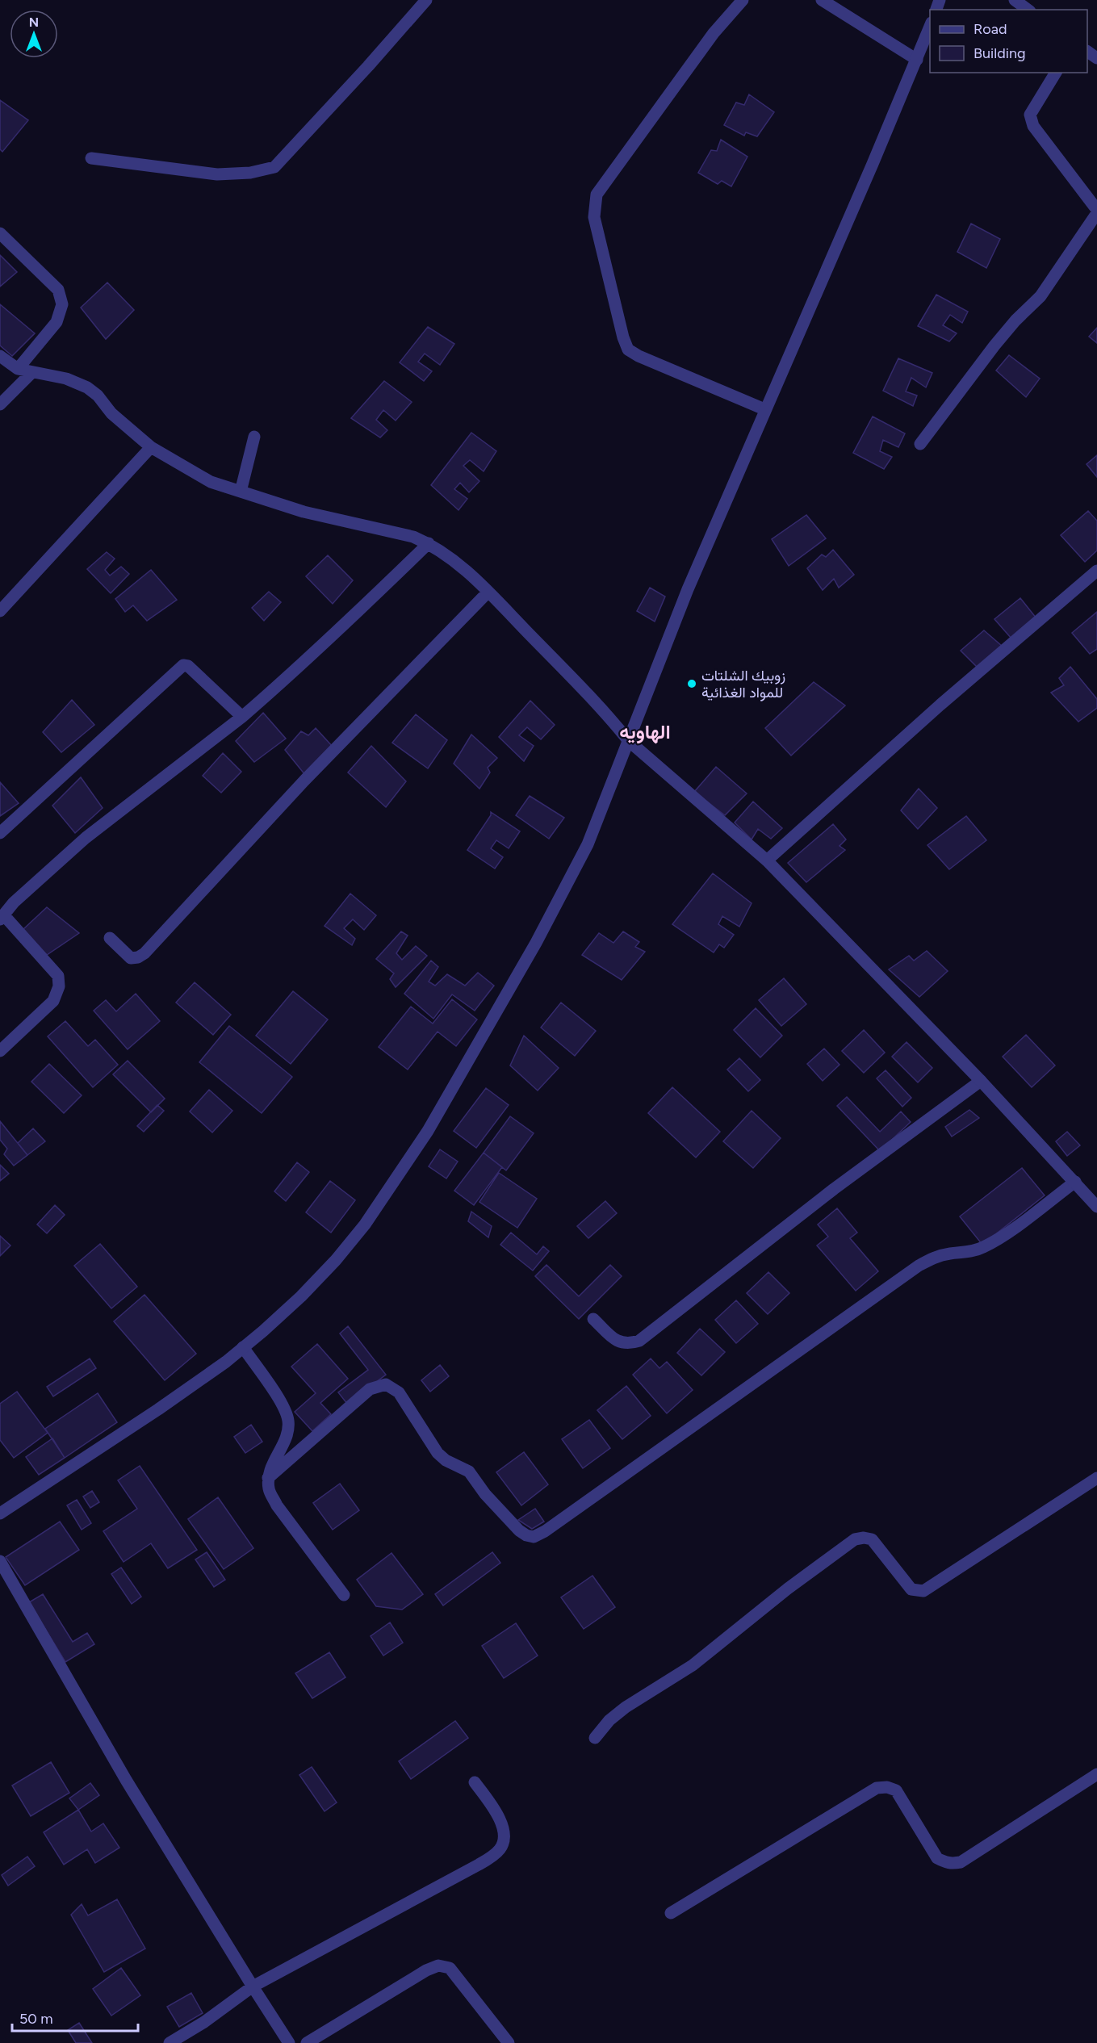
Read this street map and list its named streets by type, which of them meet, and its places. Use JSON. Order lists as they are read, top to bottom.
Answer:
{
  "districts": ["الهاويه"],
  "places": ["زوبيك الشلتات للمواد الغذائية"],
  "legend": ["Road", "Building"],
  "scale_bar": "50 m",
  "north": "top"
}
